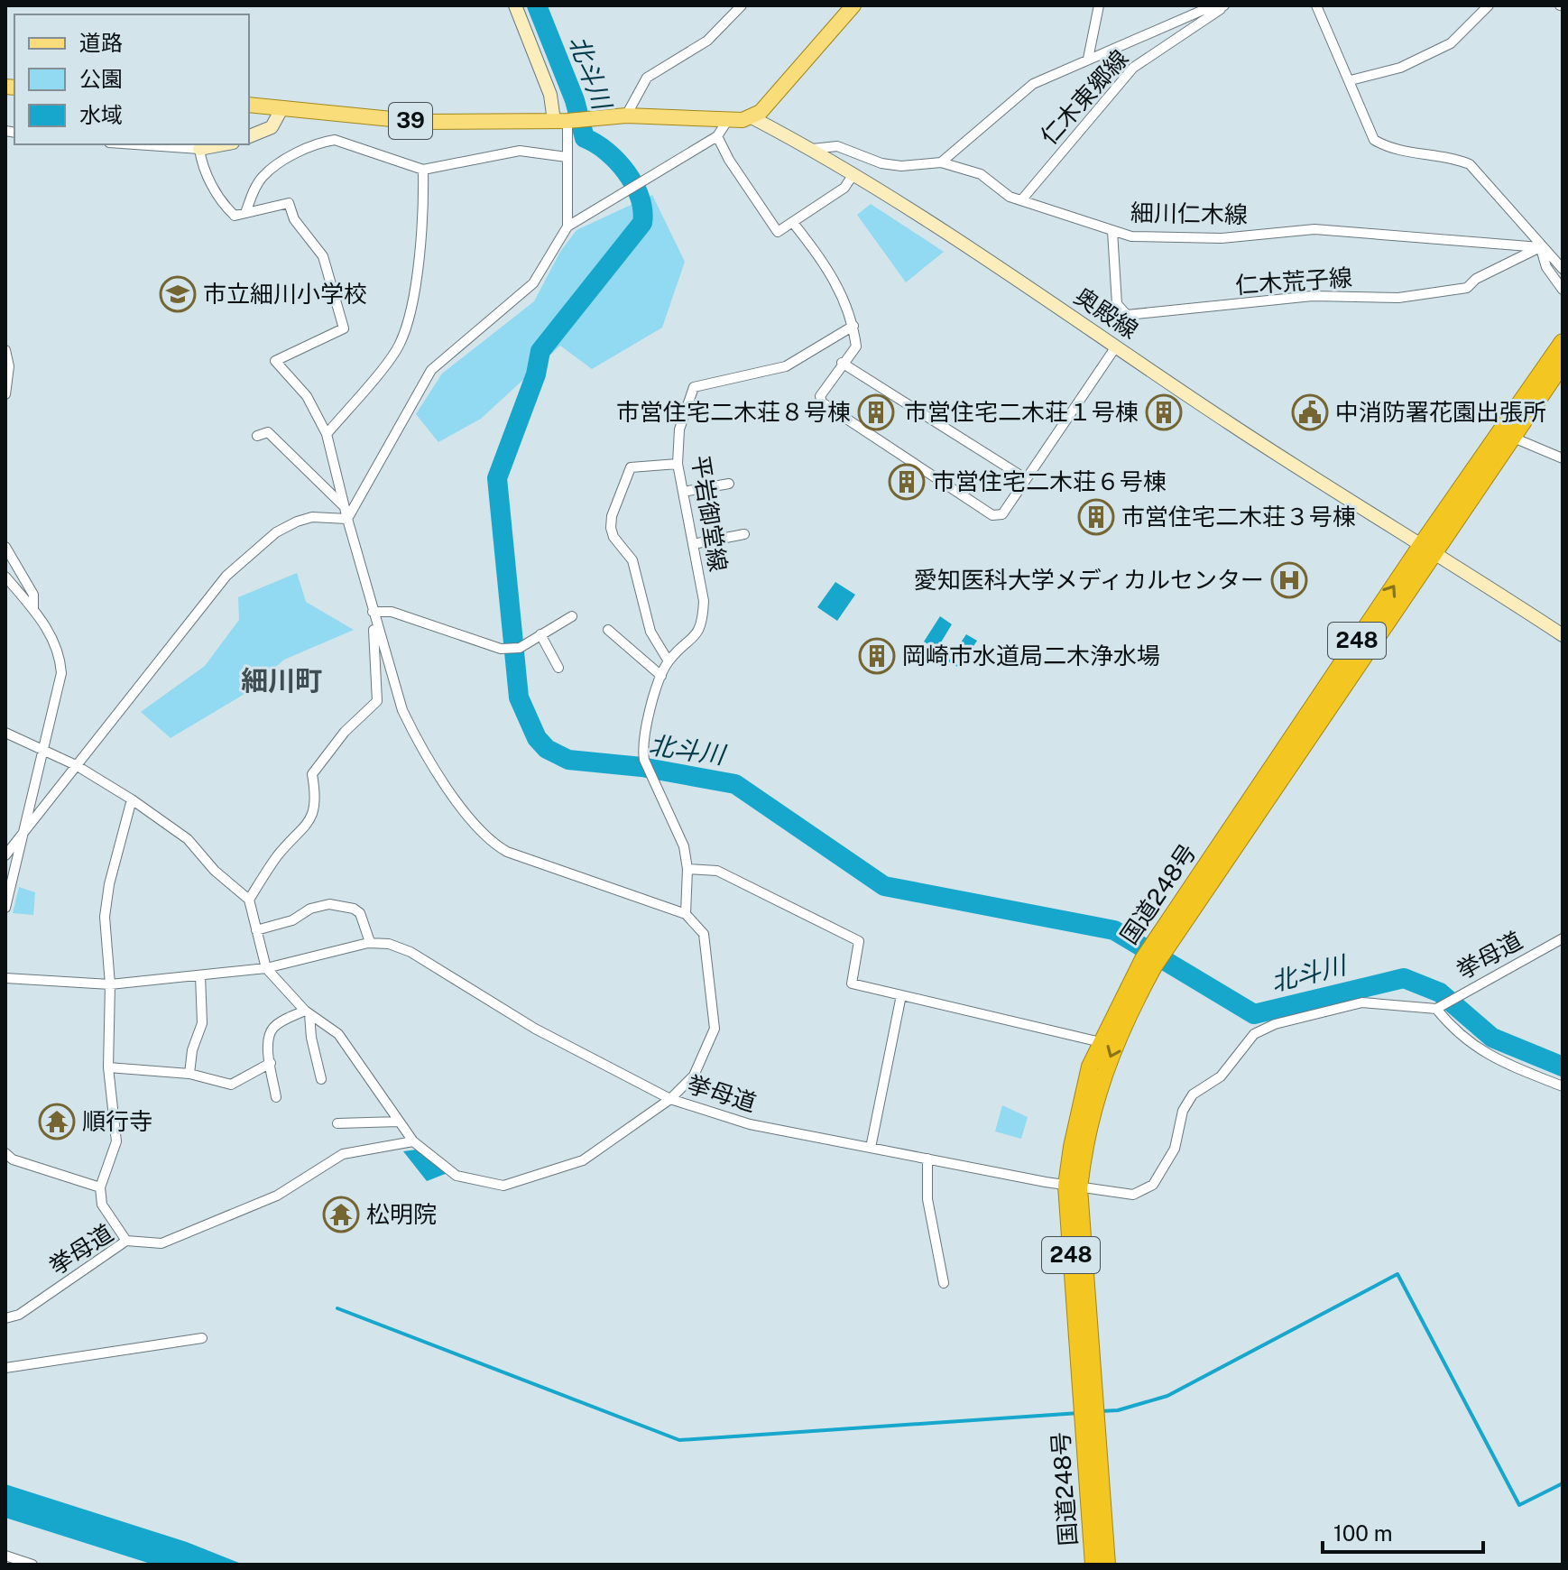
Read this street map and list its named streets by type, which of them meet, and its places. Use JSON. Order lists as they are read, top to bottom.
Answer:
{
  "streets": {
    "highway": ["248", "国道248号"],
    "main road": ["39"],
    "street": [
      "仁木東郷線",
      "細川仁木線",
      "仁木荒子線",
      "奥殿線",
      "平岩御堂線",
      "挙母道"
    ]
  },
  "crossings": [
    ["仁木東郷線", "細川仁木線"],
    ["39", "奥殿線"],
    ["細川仁木線", "仁木荒子線"],
    ["細川仁木線", "奥殿線"],
    ["奥殿線", "国道248号"],
    ["国道248号", "挙母道"]
  ],
  "districts": ["細川町"],
  "water": ["北斗川"],
  "places": {
    "school or university": ["市立細川小学校"],
    "building": [
      "市営住宅二木荘８号棟",
      "市営住宅二木荘１号棟",
      "市営住宅二木荘６号棟",
      "市営住宅二木荘３号棟",
      "岡崎市水道局二木浄水場"
    ],
    "public building": ["中消防署花園出張所"],
    "hospital": ["愛知医科大学メディカルセンター"],
    "temple": ["順行寺", "松明院"]
  },
  "legend": ["道路", "公園", "水域"],
  "scale_bar": "100 m"
}
